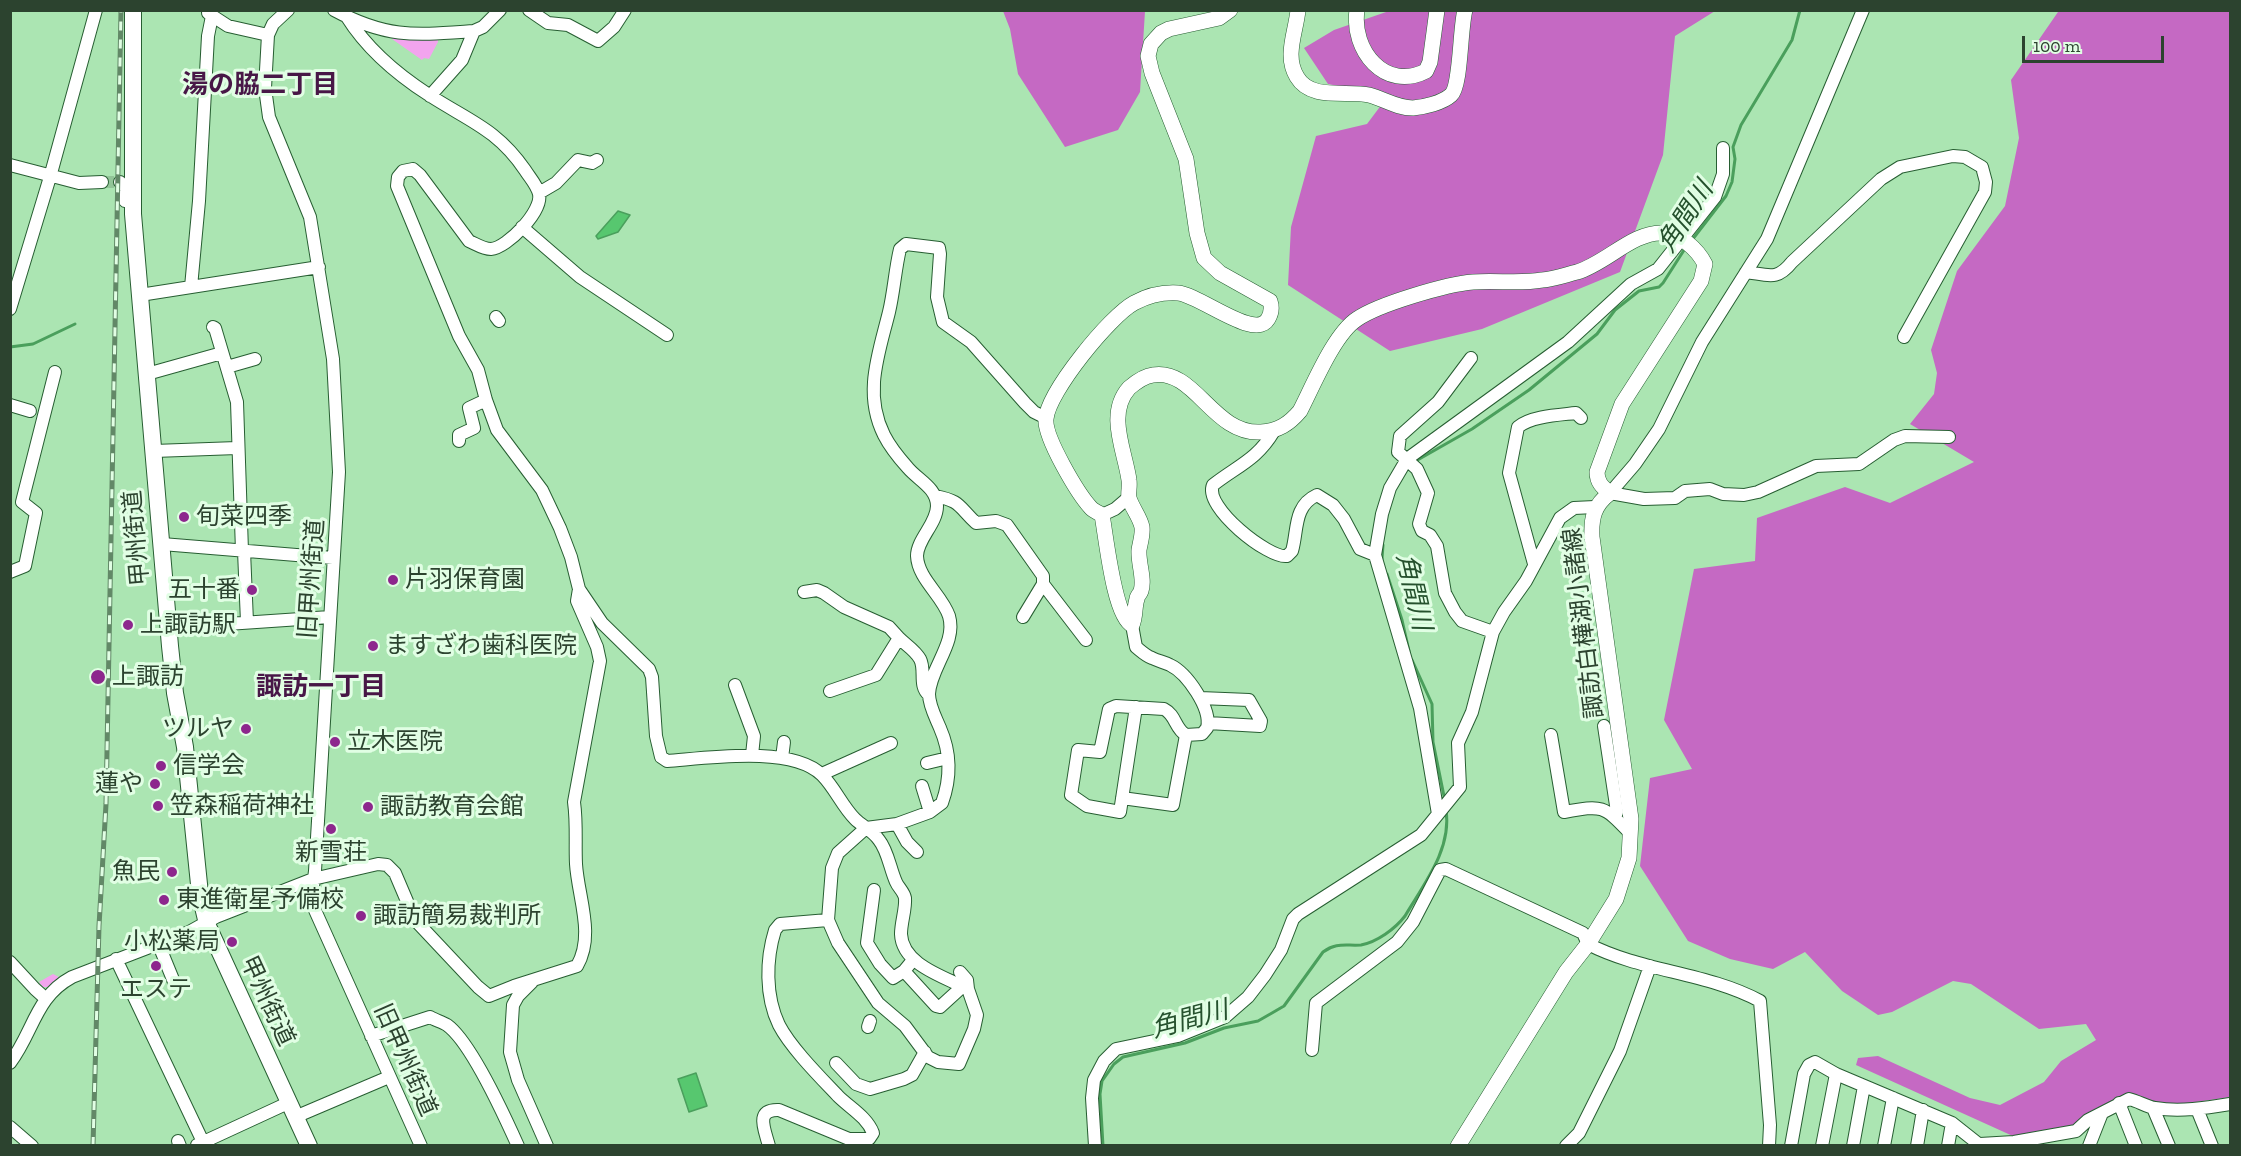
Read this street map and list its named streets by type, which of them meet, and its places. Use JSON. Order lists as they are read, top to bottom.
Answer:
{
  "streets": {
    "highway": ["甲州街道"],
    "main road": ["諏訪白樺湖小諸線"],
    "street": ["旧甲州街道"]
  },
  "districts": ["湯の脇二丁目", "諏訪一丁目"],
  "water": ["角間川"],
  "places": [
    "旬菜四季",
    "片羽保育園",
    "五十番",
    "上諏訪駅",
    "ますざわ歯科医院",
    "上諏訪",
    "ツルヤ",
    "立木医院",
    "信学会",
    "蓮や",
    "笠森稲荷神社",
    "諏訪教育会館",
    "新雪荘",
    "魚民",
    "東進衛星予備校",
    "諏訪簡易裁判所",
    "小松薬局",
    "エステ"
  ],
  "scale_bar": "100 m"
}
